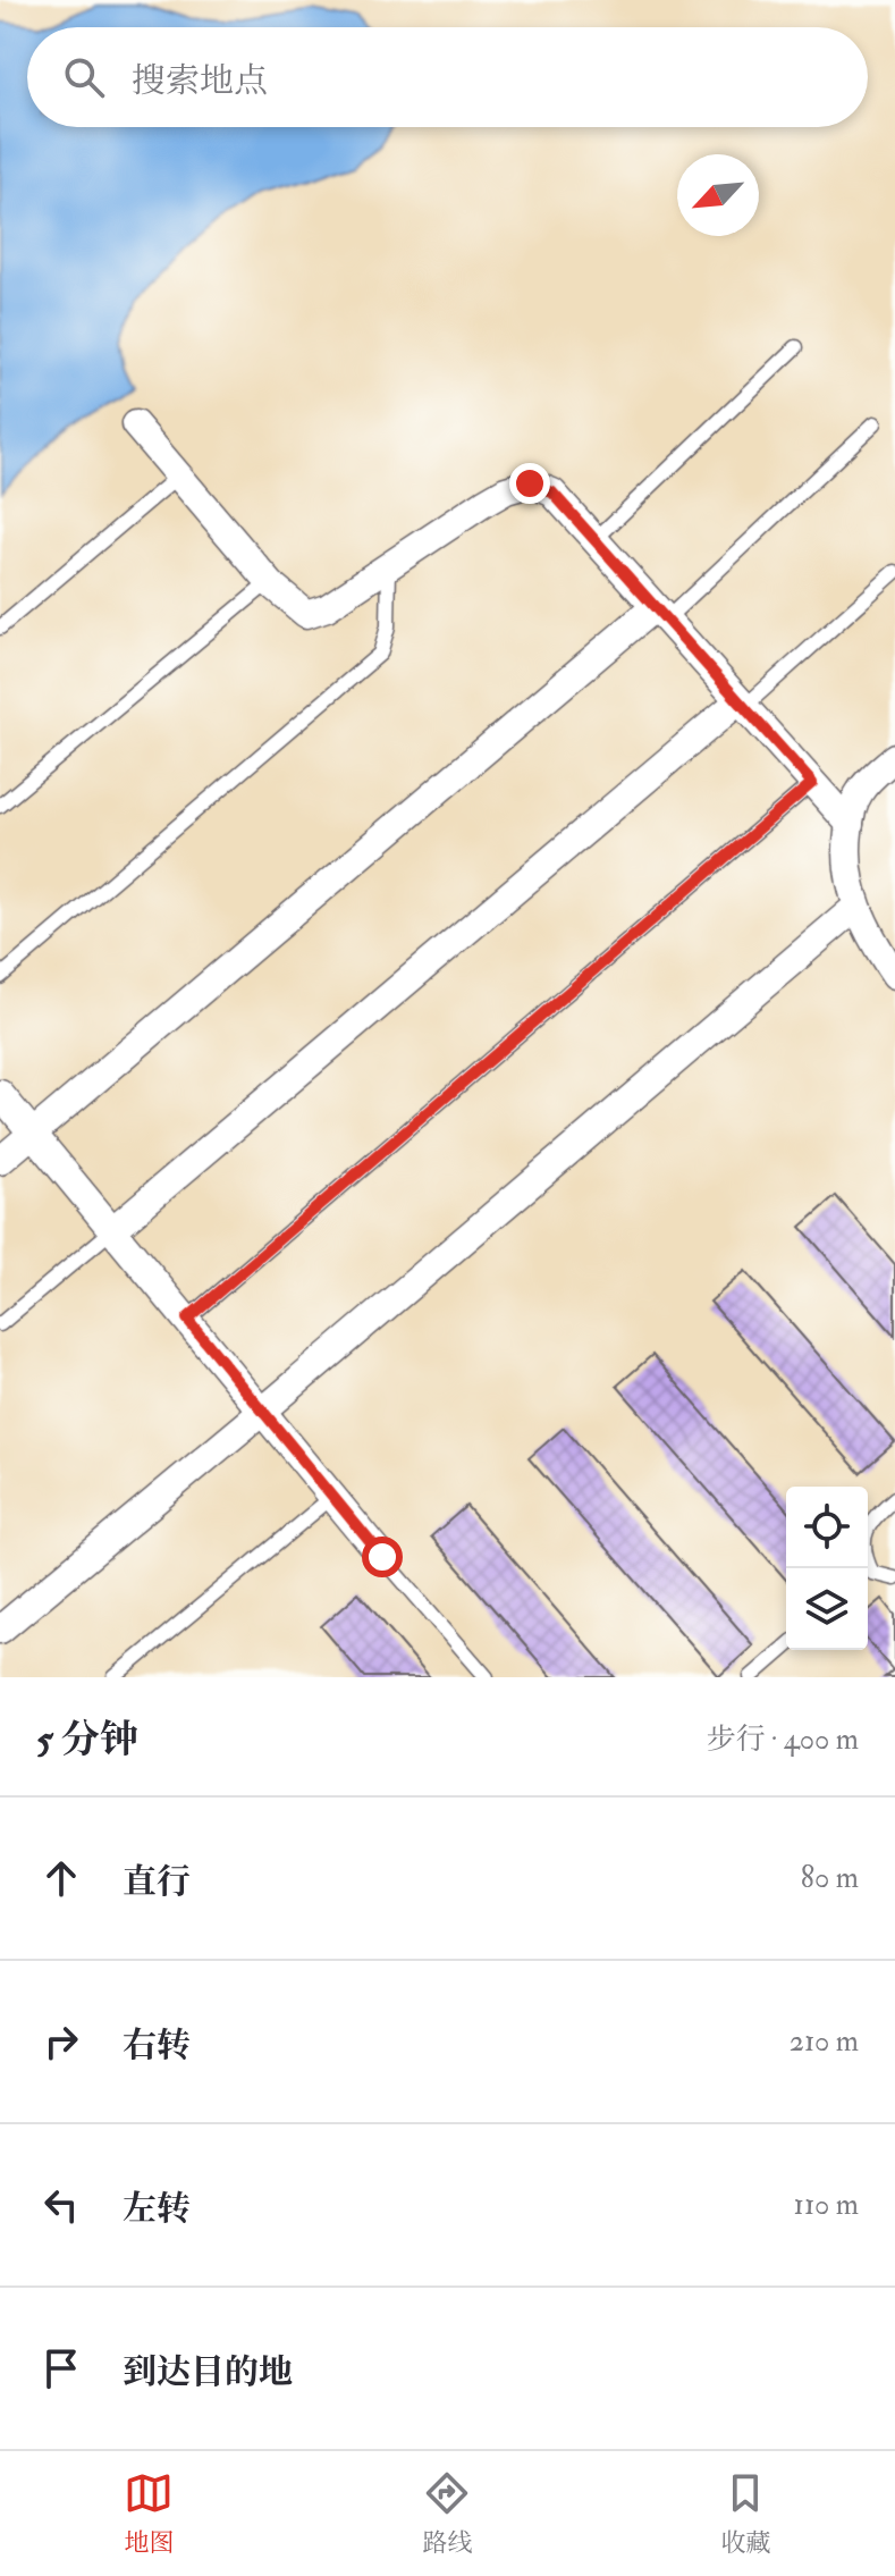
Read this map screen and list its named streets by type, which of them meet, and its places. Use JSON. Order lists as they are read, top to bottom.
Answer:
{
  "north": "bottom left",
  "page": {
    "search": "搜索地点",
    "heading": ["5 分钟", "步行 · 400 m"],
    "list": [
      ["直行", "80 m"],
      ["右转", "210 m"],
      ["左转", "110 m"],
      "到达目的地"
    ],
    "nav": ["地图", "路线", "收藏"]
  }
}
